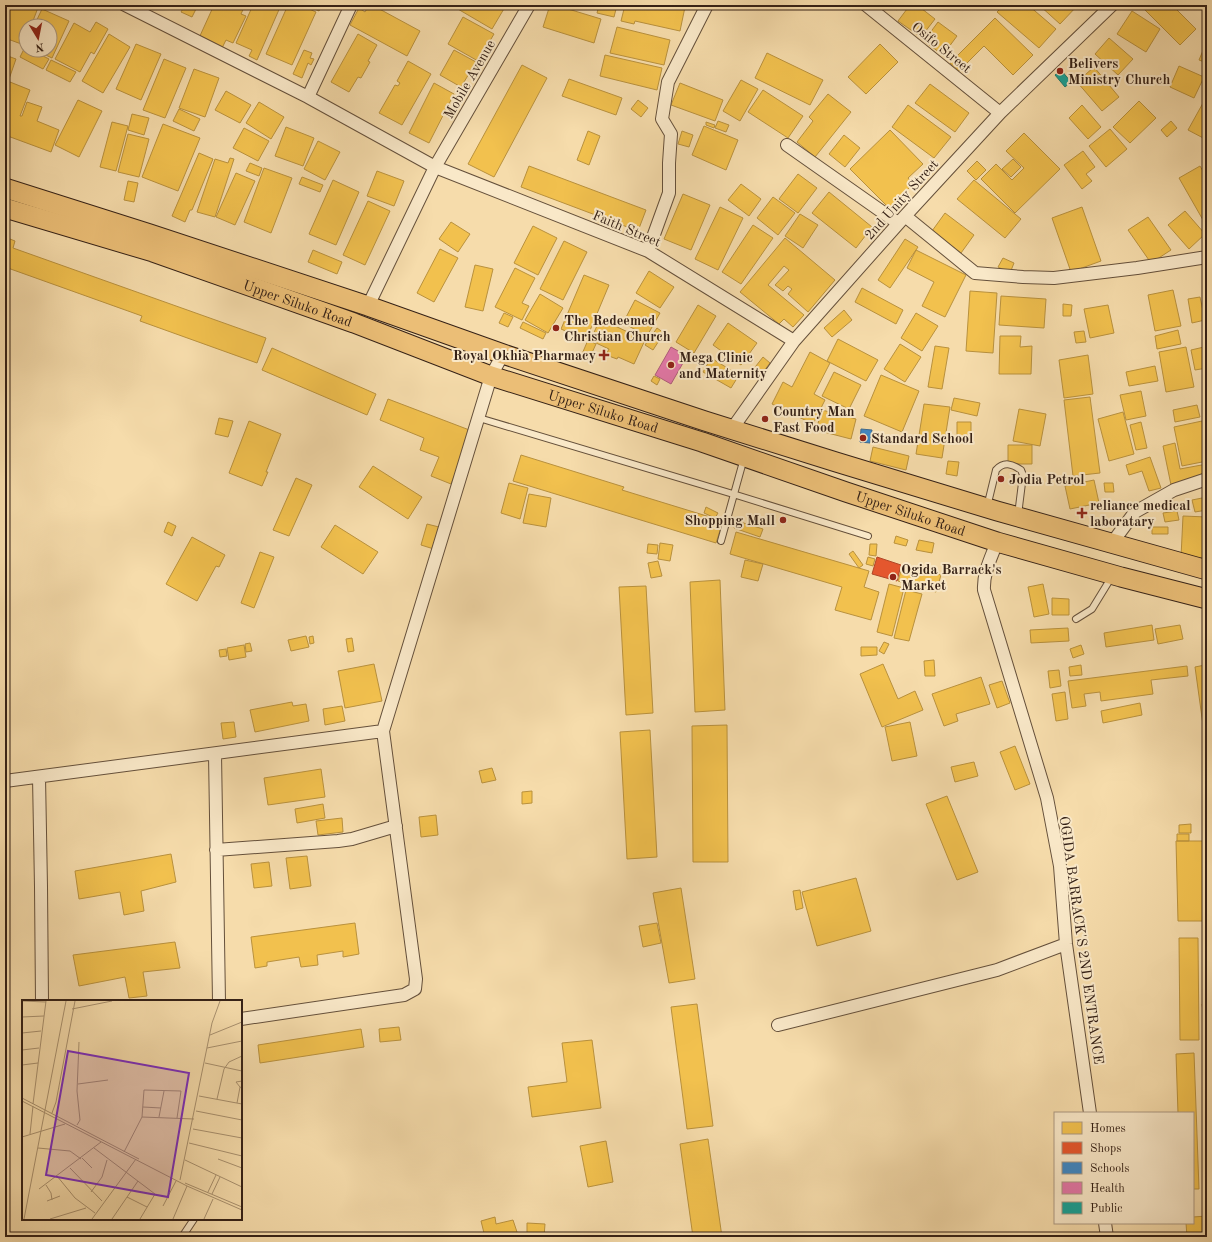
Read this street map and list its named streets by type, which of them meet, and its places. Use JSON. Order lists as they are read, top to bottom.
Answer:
{
  "streets": {
    "main road": ["Upper Siluko Road"],
    "street": [
      "Osifo Street",
      "Mobile Avenue",
      "2nd Unity Street",
      "Faith Street",
      "OGIDA BARRACK'S 2ND ENTRANCE"
    ]
  },
  "crossings": [
    ["Osifo Street", "2nd Unity Street"],
    ["Mobile Avenue", "Faith Street"],
    ["Mobile Avenue", "Upper Siluko Road"],
    ["2nd Unity Street", "Faith Street"],
    ["2nd Unity Street", "Upper Siluko Road"],
    ["Upper Siluko Road", "OGIDA BARRACK'S 2ND ENTRANCE"]
  ],
  "places": {
    "other": [
      "Belivers Ministry Church",
      "The Redeemed Christian Church",
      "Mega Clinic and Maternity",
      "Country Man Fast Food",
      "Standard School",
      "Jodia Petrol",
      "Shopping Mall",
      "Ogida Barrack's Market"
    ],
    "health": ["Royal Okhia Pharmacy", "reliance medical laboratary"]
  },
  "legend": [
    "Homes",
    "Shops",
    "Schools",
    "Health",
    "Public"
  ],
  "north": "bottom"
}
